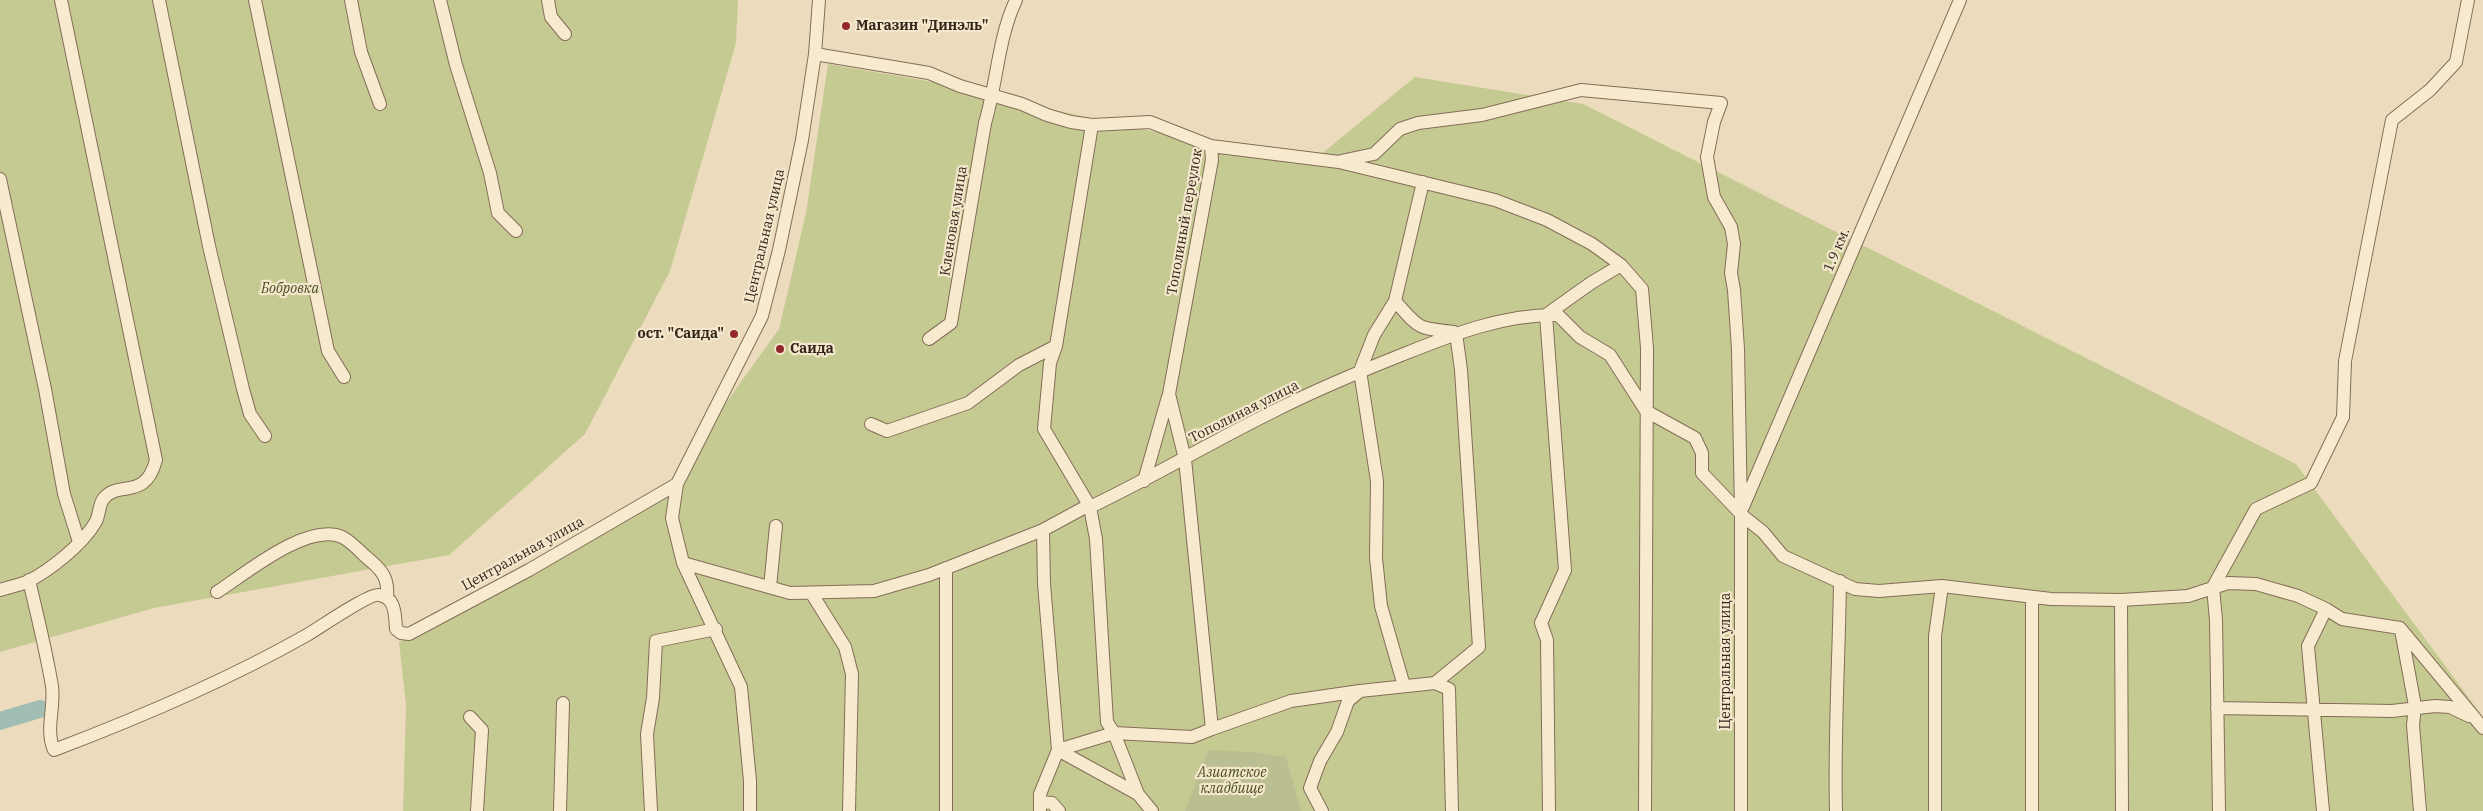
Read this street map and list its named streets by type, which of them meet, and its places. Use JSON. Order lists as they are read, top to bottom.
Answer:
{
  "streets": {
    "street": [
      "Кленовая улица",
      "Тополиный переулок",
      "Центральная улица",
      "1.9 км.",
      "Тополиная улица"
    ]
  },
  "crossings": [
    ["Тополиный переулок", "Центральная улица"],
    ["Тополиный переулок", "Тополиная улица"],
    ["Центральная улица", "1.9 км."],
    ["Центральная улица", "Тополиная улица"],
    ["1.9 км.", "Тополиная улица"]
  ],
  "parks": ["Бобровка", "Азиатское кладбище"],
  "places": ["Магазин \"Динэль\"", "ост. \"Саида\"", "Саида"]
}
